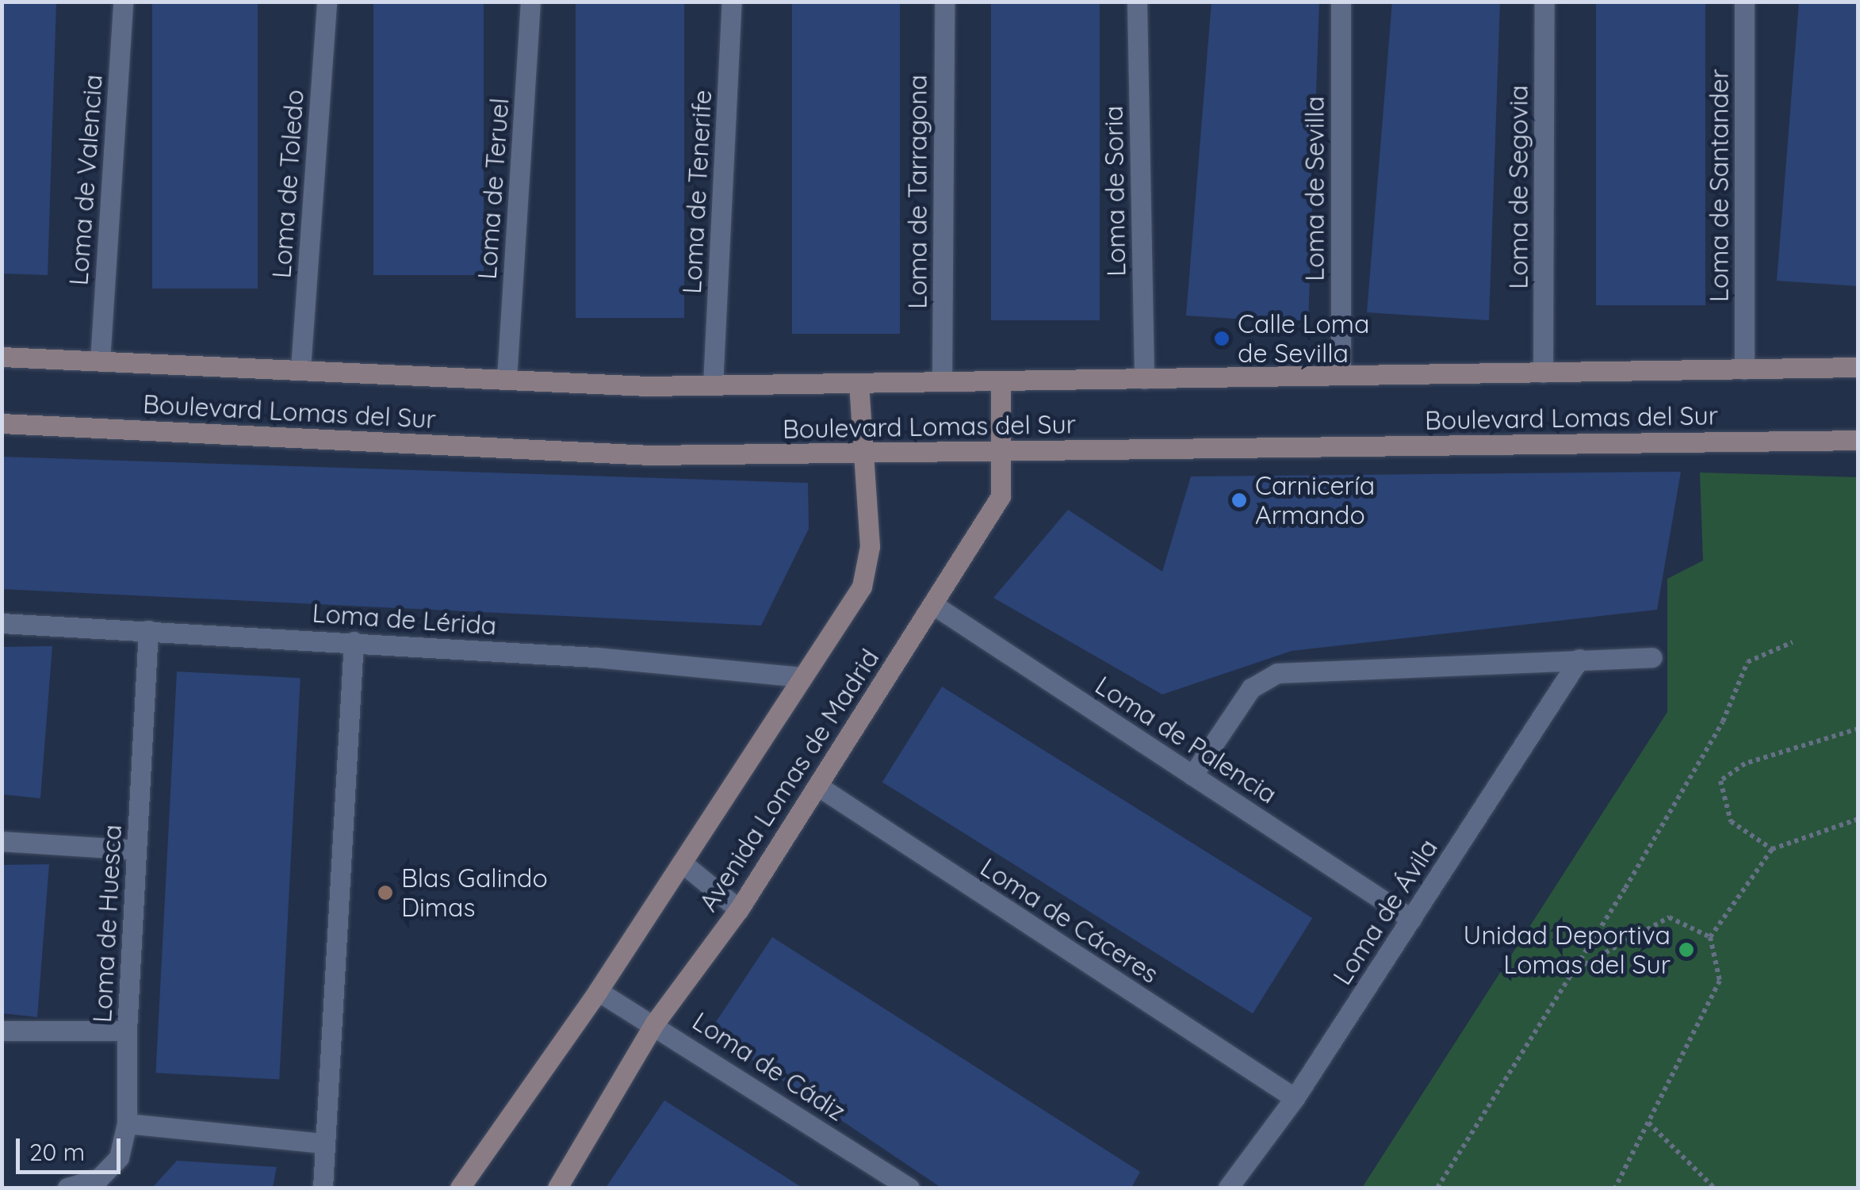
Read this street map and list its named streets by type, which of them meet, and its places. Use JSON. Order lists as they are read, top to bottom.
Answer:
{
  "streets": {
    "street": [
      "Loma de Valencia",
      "Loma de Toledo",
      "Loma de Santander",
      "Loma de Segovia",
      "Loma de Teruel",
      "Loma de Sevilla",
      "Loma de Soria",
      "Loma de Tenerife",
      "Loma de Tarragona",
      "Boulevard Lomas del Sur",
      "Loma de Lérida",
      "Loma de Palencia",
      "Avenida Lomas de Madrid",
      "Loma de Ávila",
      "Loma de Cáceres",
      "Loma de Huesca",
      "Loma de Cádiz"
    ]
  },
  "crossings": [
    ["Loma de Valencia", "Boulevard Lomas del Sur"],
    ["Loma de Toledo", "Boulevard Lomas del Sur"],
    ["Loma de Santander", "Boulevard Lomas del Sur"],
    ["Loma de Segovia", "Boulevard Lomas del Sur"],
    ["Loma de Teruel", "Boulevard Lomas del Sur"],
    ["Loma de Sevilla", "Boulevard Lomas del Sur"],
    ["Loma de Soria", "Boulevard Lomas del Sur"],
    ["Loma de Tenerife", "Boulevard Lomas del Sur"],
    ["Loma de Tarragona", "Boulevard Lomas del Sur"],
    ["Boulevard Lomas del Sur", "Avenida Lomas de Madrid"],
    ["Loma de Lérida", "Avenida Lomas de Madrid"],
    ["Loma de Lérida", "Loma de Huesca"],
    ["Loma de Palencia", "Avenida Lomas de Madrid"],
    ["Loma de Palencia", "Loma de Ávila"],
    ["Avenida Lomas de Madrid", "Loma de Cáceres"],
    ["Avenida Lomas de Madrid", "Loma de Cádiz"],
    ["Loma de Ávila", "Loma de Cáceres"]
  ],
  "places": [
    "Calle Loma de Sevilla",
    "Carnicería Armando",
    "Blas Galindo Dimas",
    "Unidad Deportiva Lomas del Sur"
  ],
  "scale_bar": "20 m"
}
